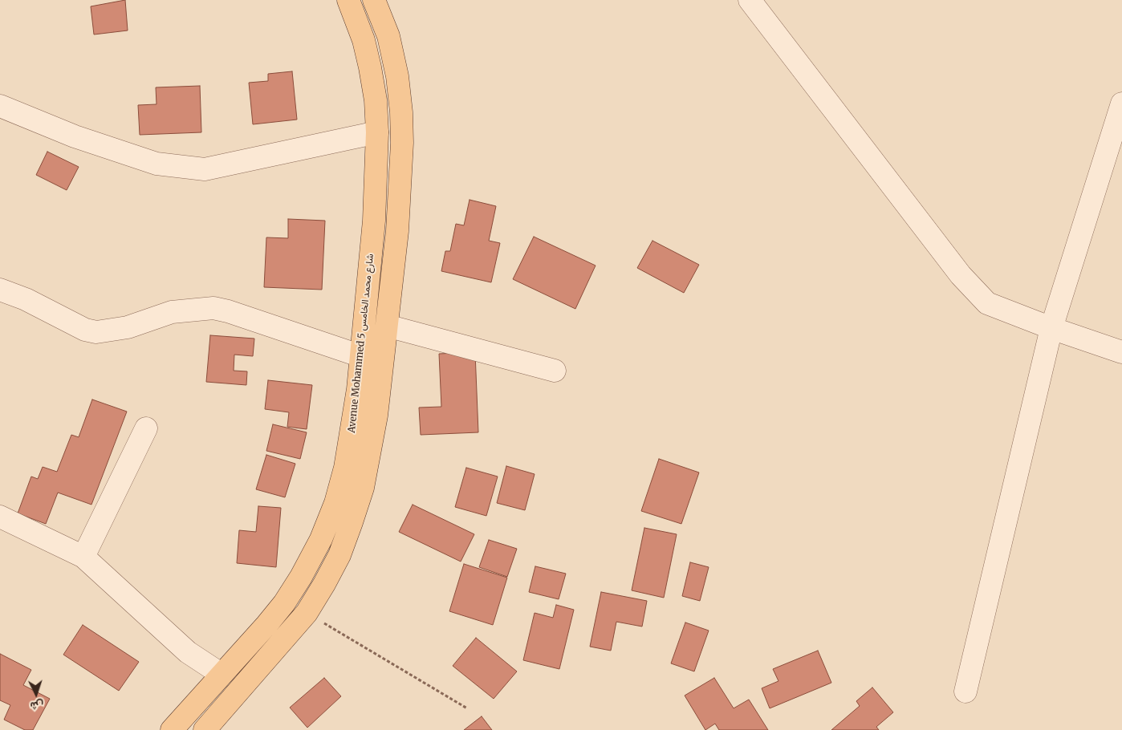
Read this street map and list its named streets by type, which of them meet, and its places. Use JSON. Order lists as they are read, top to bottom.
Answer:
{
  "streets": {
    "main road": ["Avenue Mohammed 5 شارع محمد الخامس"]
  },
  "north": "bottom"
}
